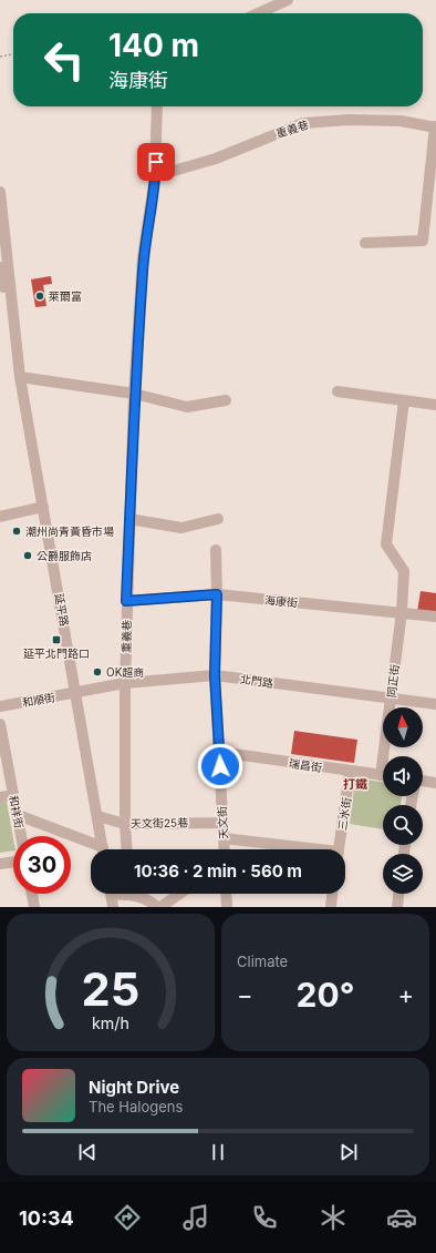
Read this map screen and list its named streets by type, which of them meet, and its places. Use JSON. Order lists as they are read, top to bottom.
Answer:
{
  "streets": {
    "street": [
      "重義巷",
      "海康街",
      "延平路",
      "北門路",
      "同正街",
      "和順街",
      "瑞昌街",
      "和祥街",
      "三水街",
      "天文街25巷",
      "天文街"
    ]
  },
  "crossings": [
    ["重義巷", "海康街"],
    ["重義巷", "北門路"],
    ["重義巷", "天文街25巷"],
    ["海康街", "同正街"],
    ["海康街", "天文街"],
    ["延平路", "北門路"],
    ["延平路", "和順街"],
    ["延平路", "天文街25巷"],
    ["北門路", "同正街"],
    ["北門路", "和順街"],
    ["北門路", "天文街"],
    ["瑞昌街", "三水街"],
    ["瑞昌街", "天文街"],
    ["天文街25巷", "天文街"]
  ],
  "districts": ["打鐵"],
  "places": {
    "other": [
      "萊爾富",
      "潮州尚青黃昏市場",
      "公爵服飾店",
      "OK超商"
    ],
    "transit": ["延平北門路口"]
  },
  "north": "top",
  "page": {
    "turn": ["140 m", "海康街"],
    "limit": "30",
    "trip": "10:36 · 2 min · 560 m",
    "tile": "Climate",
    "heat": ["−", "20°", "+"],
    "song": ["Night Drive", "The Halogens"],
    "tabs": "10:34",
    "gauge": ["25", "km/h"]
  }
}
